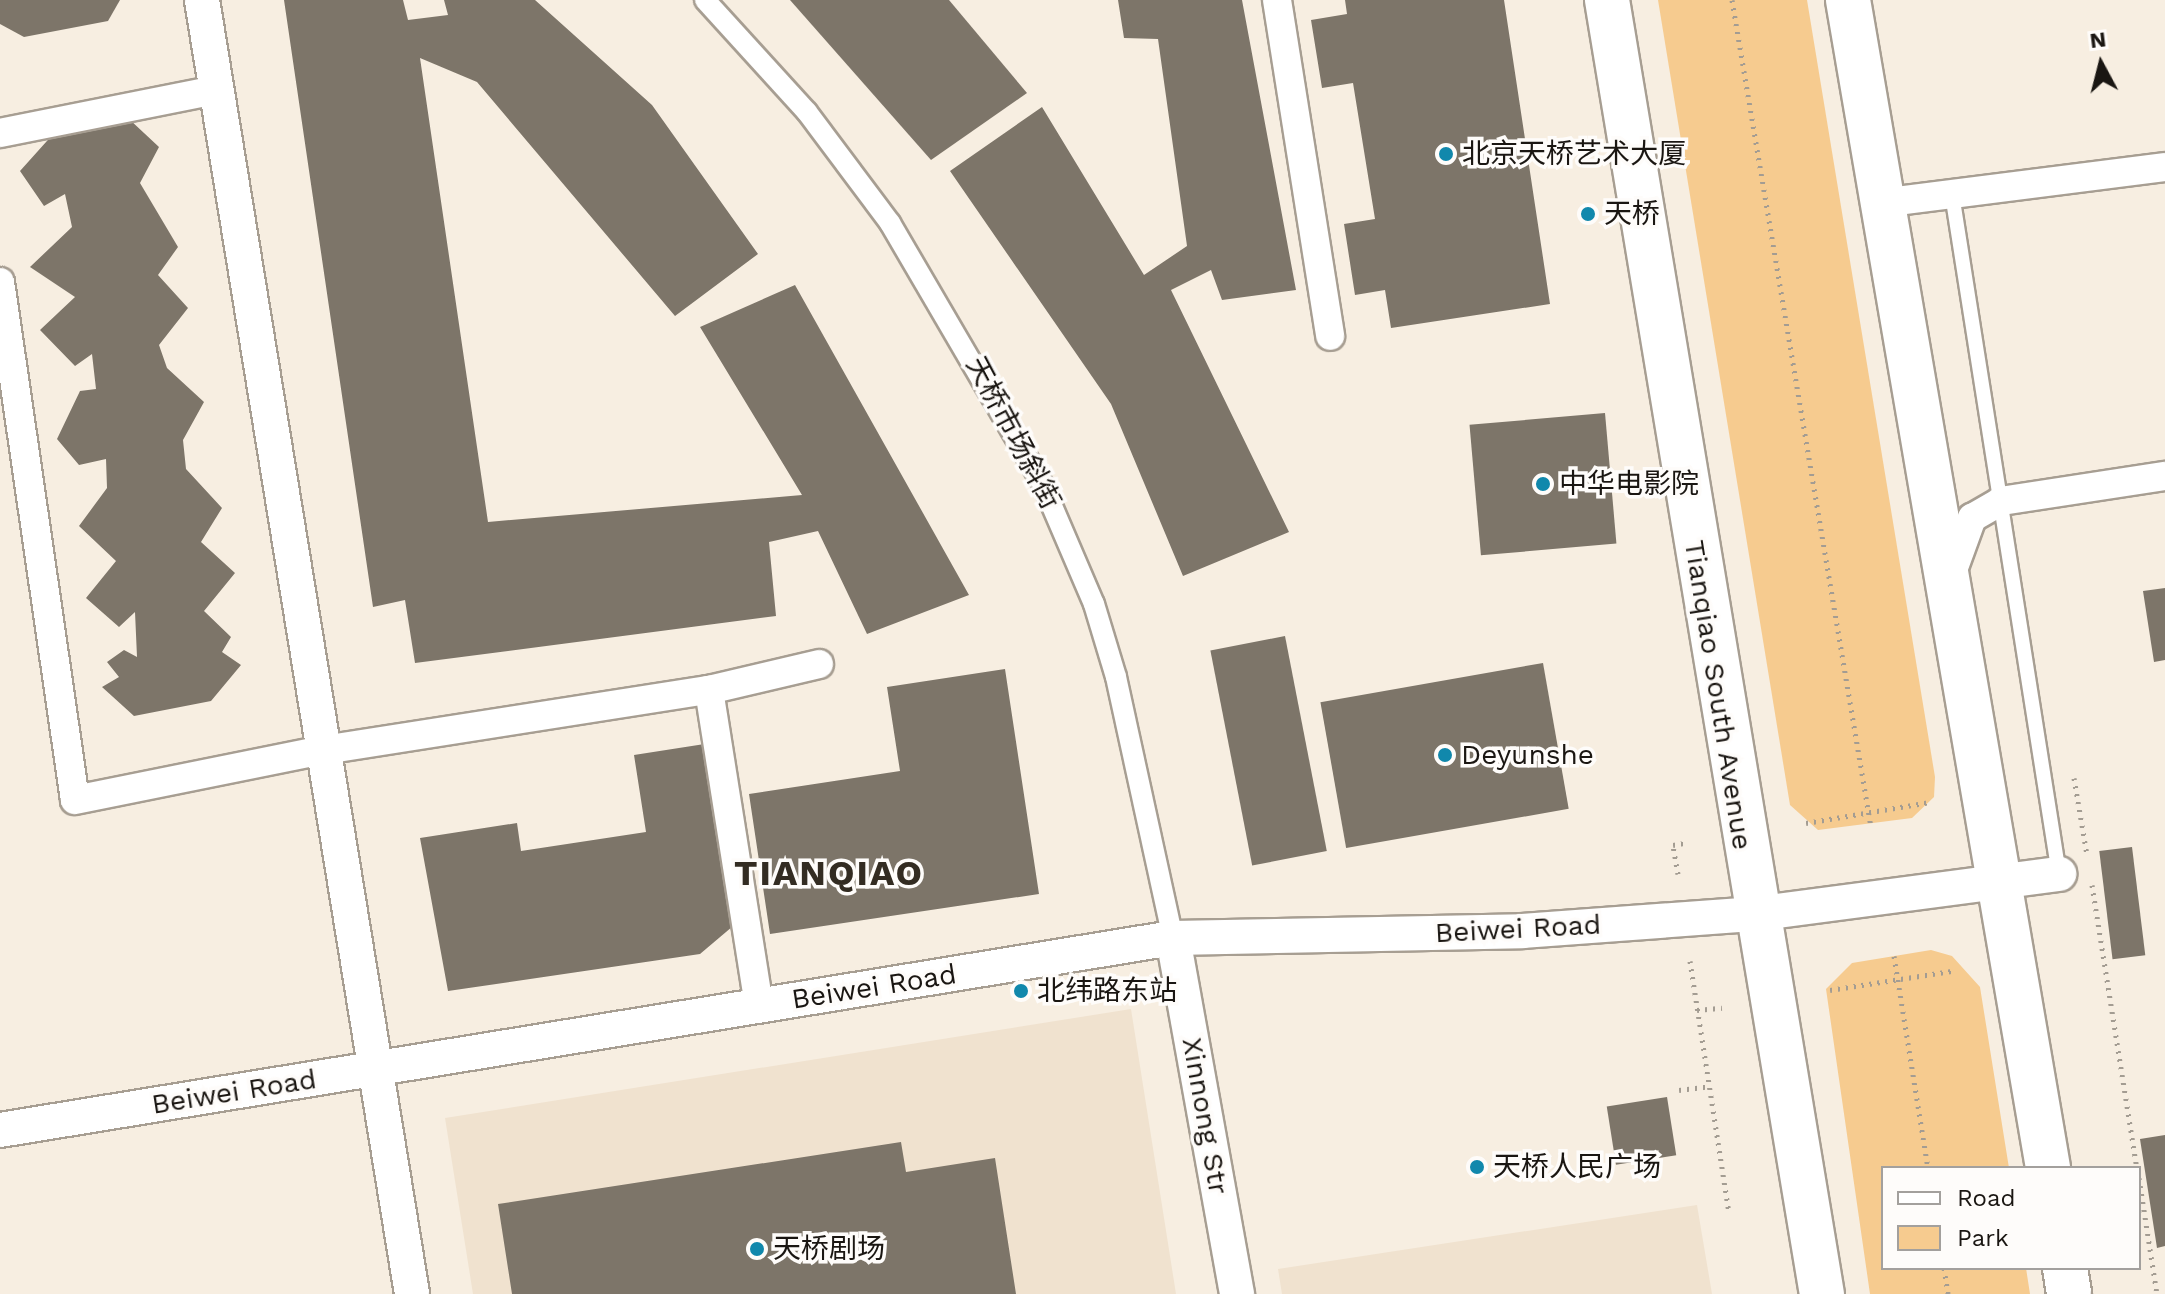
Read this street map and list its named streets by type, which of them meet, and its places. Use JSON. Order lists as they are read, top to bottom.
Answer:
{
  "streets": {
    "main road": ["Tianqiao South Avenue"],
    "street": ["天桥市场斜街", "Beiwei Road", "Xinnong Str"]
  },
  "crossings": [
    ["天桥市场斜街", "Beiwei Road"],
    ["天桥市场斜街", "Xinnong Str"],
    ["Tianqiao South Avenue", "Beiwei Road"],
    ["Beiwei Road", "Xinnong Str"]
  ],
  "districts": ["TIANQIAO"],
  "places": [
    "北京天桥艺术大厦",
    "天桥",
    "中华电影院",
    "Deyunshe",
    "北纬路东站",
    "天桥人民广场",
    "天桥剧场"
  ],
  "legend": ["Road", "Park"],
  "north": "top"
}
